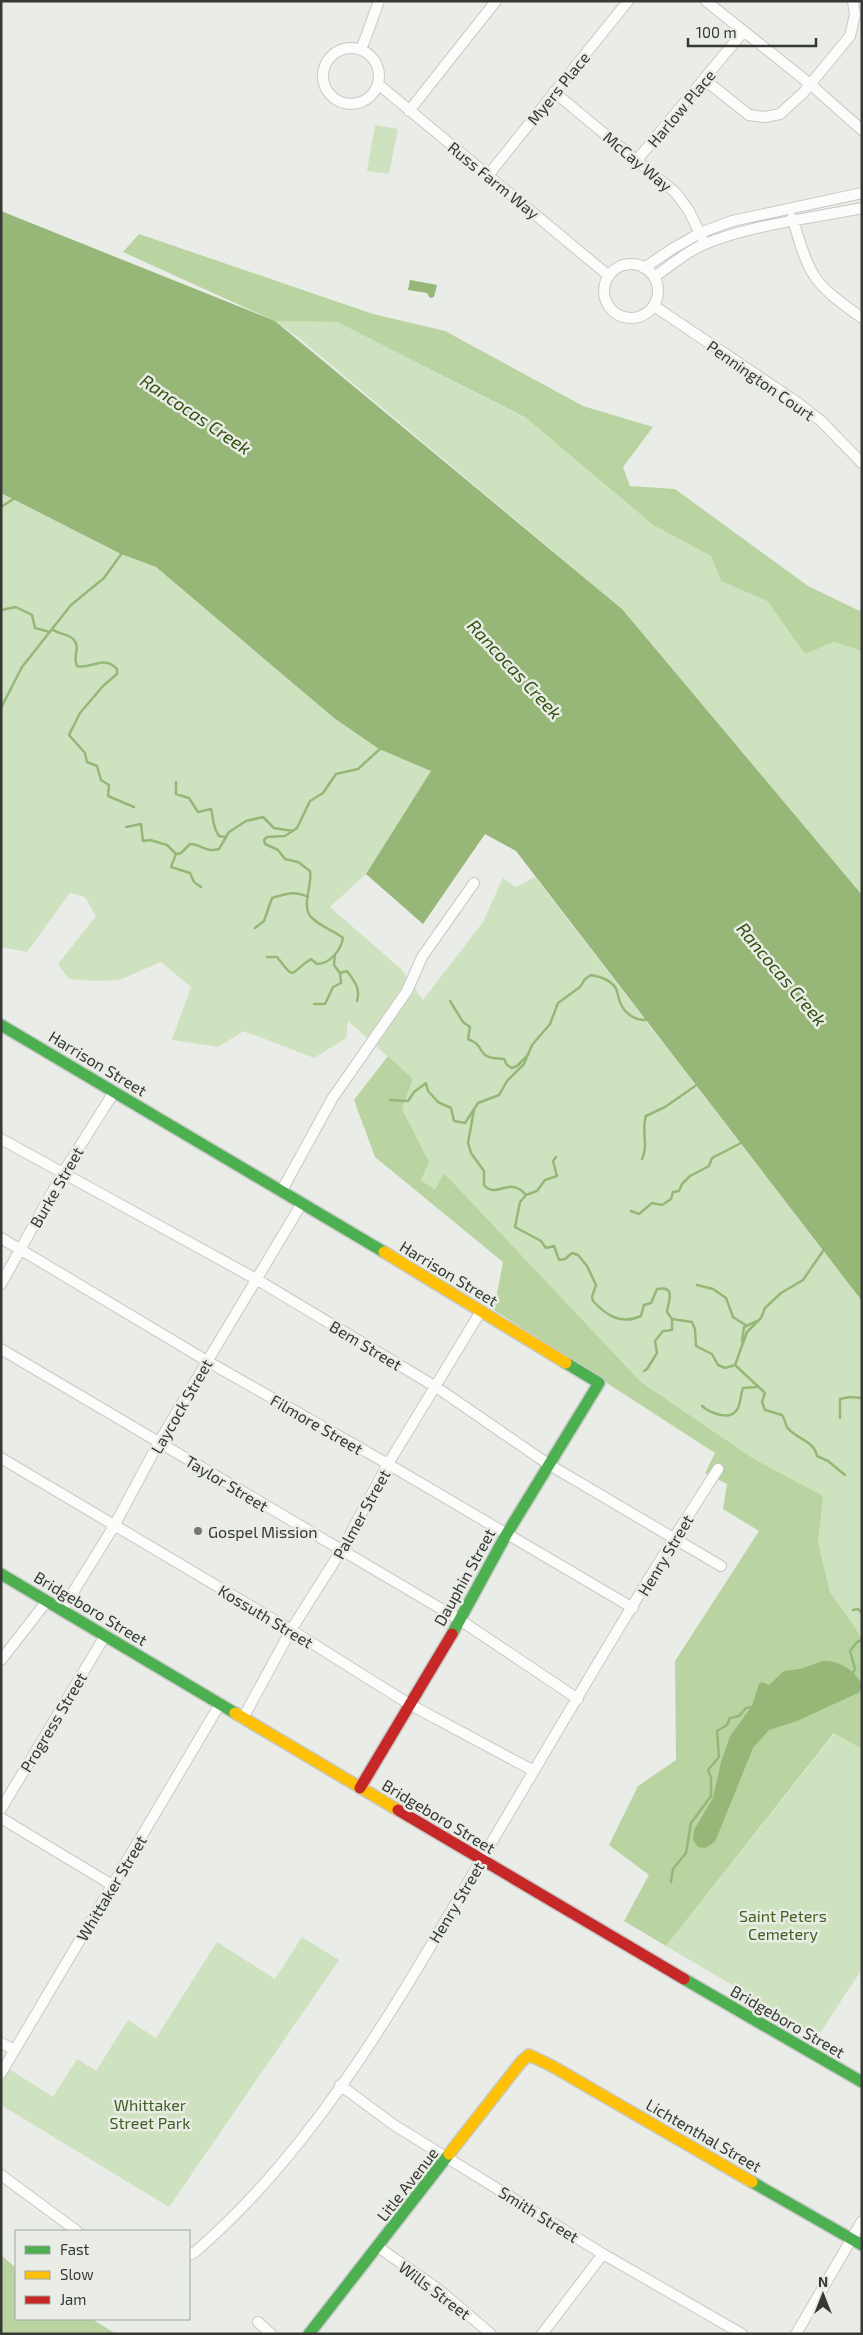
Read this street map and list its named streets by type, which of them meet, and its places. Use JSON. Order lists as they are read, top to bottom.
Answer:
{
  "streets": {
    "street": [
      "Myers Place",
      "Harlow Place",
      "McCay Way",
      "Russ Farm Way",
      "Pennington Court",
      "Harrison Street",
      "Burke Street",
      "Bem Street",
      "Laycock Street",
      "Filmore Street",
      "Taylor Street",
      "Palmer Street",
      "Henry Street",
      "Dauphin Street",
      "Bridgeboro Street",
      "Kossuth Street",
      "Progress Street",
      "Whittaker Street",
      "Lichtenthal Street",
      "Litle Avenue",
      "Smith Street",
      "Wills Street"
    ]
  },
  "crossings": [
    ["Myers Place", "McCay Way"],
    ["Myers Place", "Russ Farm Way"],
    ["Harlow Place", "McCay Way"],
    ["Russ Farm Way", "Pennington Court"],
    ["Harrison Street", "Burke Street"],
    ["Harrison Street", "Laycock Street"],
    ["Harrison Street", "Palmer Street"],
    ["Harrison Street", "Dauphin Street"],
    ["Burke Street", "Bem Street"],
    ["Burke Street", "Filmore Street"],
    ["Bem Street", "Laycock Street"],
    ["Bem Street", "Palmer Street"],
    ["Bem Street", "Henry Street"],
    ["Bem Street", "Dauphin Street"],
    ["Laycock Street", "Filmore Street"],
    ["Laycock Street", "Taylor Street"],
    ["Laycock Street", "Bridgeboro Street"],
    ["Laycock Street", "Kossuth Street"],
    ["Filmore Street", "Palmer Street"],
    ["Filmore Street", "Henry Street"],
    ["Filmore Street", "Dauphin Street"],
    ["Taylor Street", "Palmer Street"],
    ["Taylor Street", "Henry Street"],
    ["Taylor Street", "Dauphin Street"],
    ["Palmer Street", "Bridgeboro Street"],
    ["Palmer Street", "Kossuth Street"],
    ["Henry Street", "Bridgeboro Street"],
    ["Henry Street", "Kossuth Street"],
    ["Henry Street", "Smith Street"],
    ["Dauphin Street", "Bridgeboro Street"],
    ["Dauphin Street", "Kossuth Street"],
    ["Bridgeboro Street", "Progress Street"],
    ["Bridgeboro Street", "Whittaker Street"],
    ["Lichtenthal Street", "Litle Avenue"],
    ["Litle Avenue", "Smith Street"],
    ["Litle Avenue", "Wills Street"]
  ],
  "water": ["Rancocas Creek"],
  "parks": ["Saint Peters Cemetery", "Whittaker Street Park"],
  "places": ["Gospel Mission"],
  "legend": ["Fast", "Slow", "Jam"],
  "scale_bar": "100 m",
  "north": "top"
}
